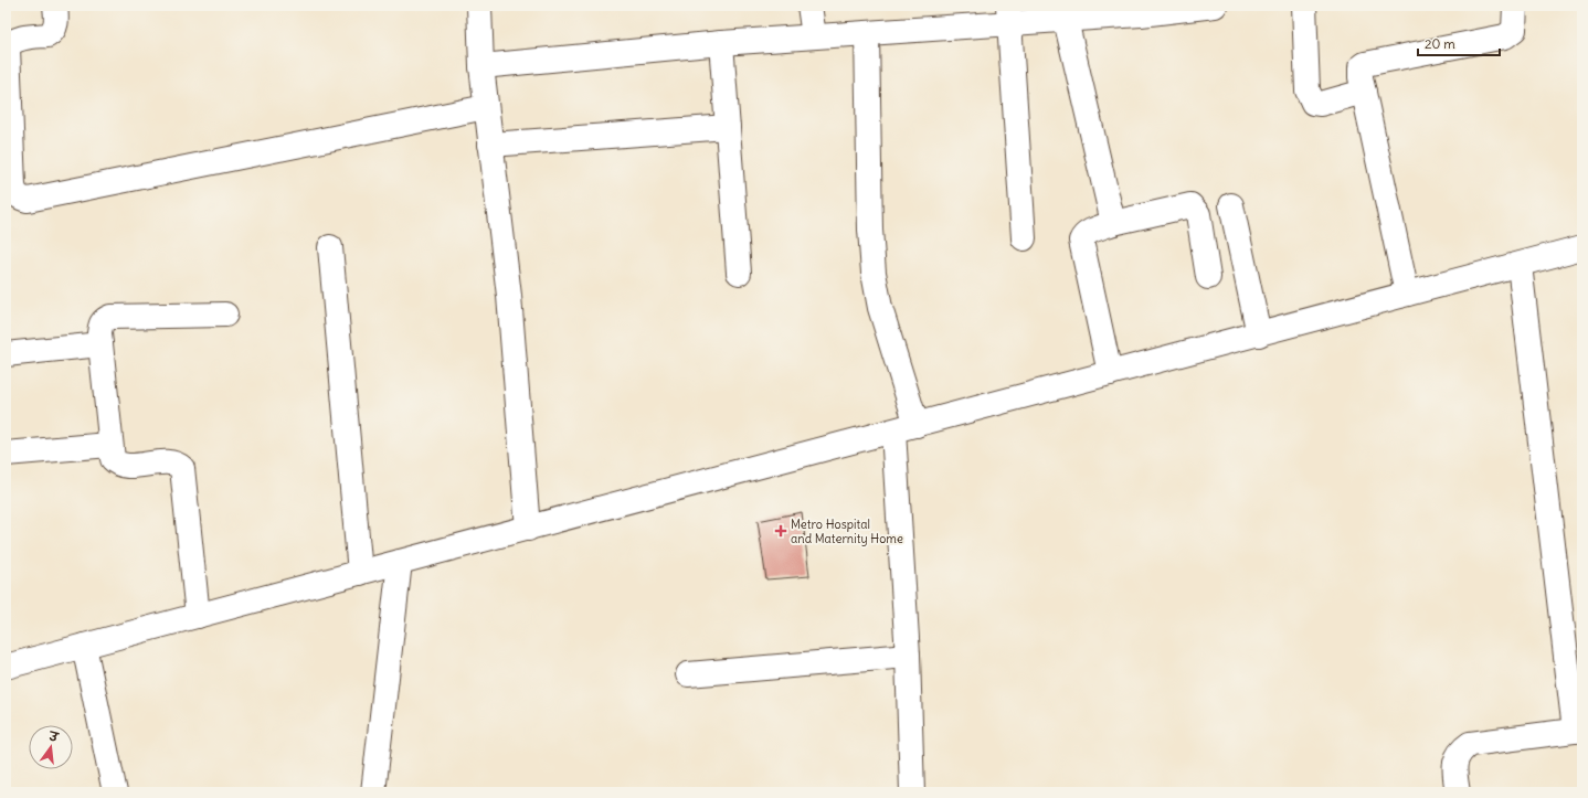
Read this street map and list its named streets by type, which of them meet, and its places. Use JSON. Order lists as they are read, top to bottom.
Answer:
{
  "places": {
    "health": ["Metro Hospital and Maternity Home"]
  },
  "scale_bar": "20 m",
  "north": "top"
}
